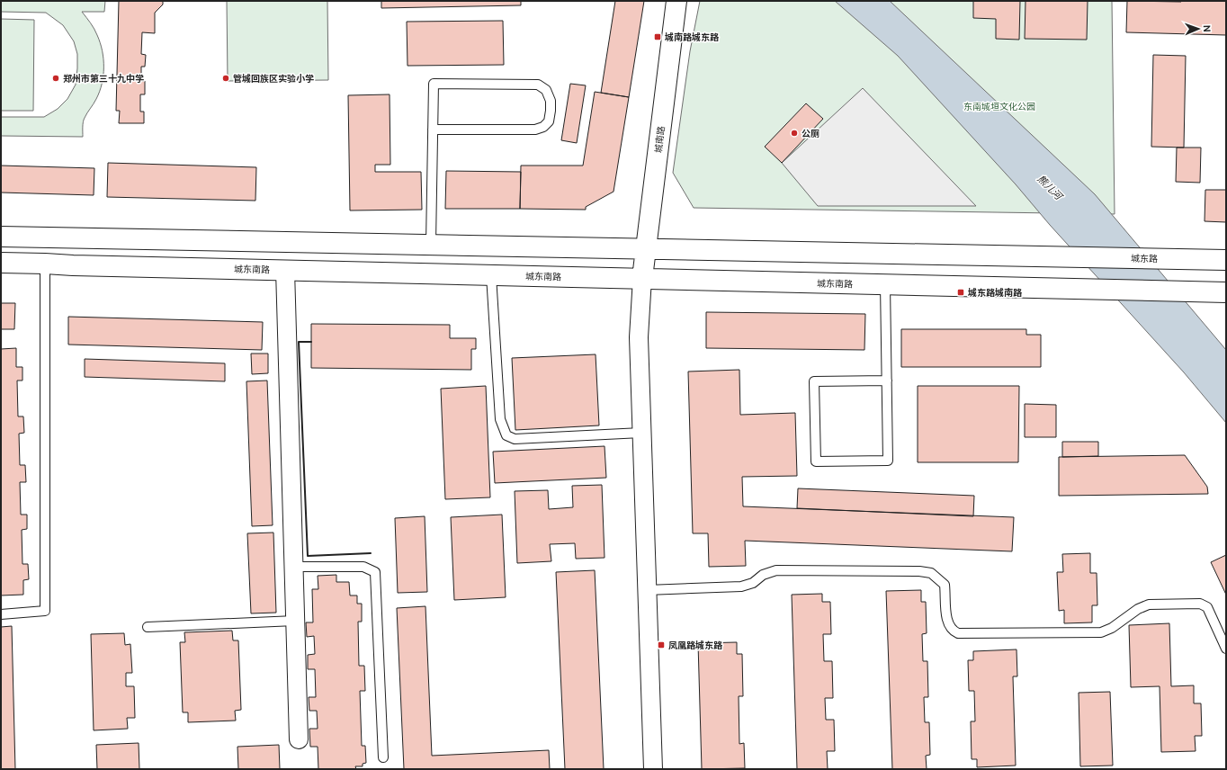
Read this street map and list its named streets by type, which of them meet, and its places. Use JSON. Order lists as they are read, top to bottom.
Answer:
{
  "streets": {
    "main road": ["城南路", "城东路", "城东南路"]
  },
  "crossings": [
    ["城南路", "城东路"],
    ["城南路", "城东南路"]
  ],
  "water": ["熊儿河"],
  "parks": ["东南城垣文化公园"],
  "places": {
    "transit": ["城南路城东路", "城东路城南路", "凤凰路城东路"],
    "other": ["郑州市第三十九中学", "管城回族区实验小学", "公厕"]
  },
  "north": "right"
}
